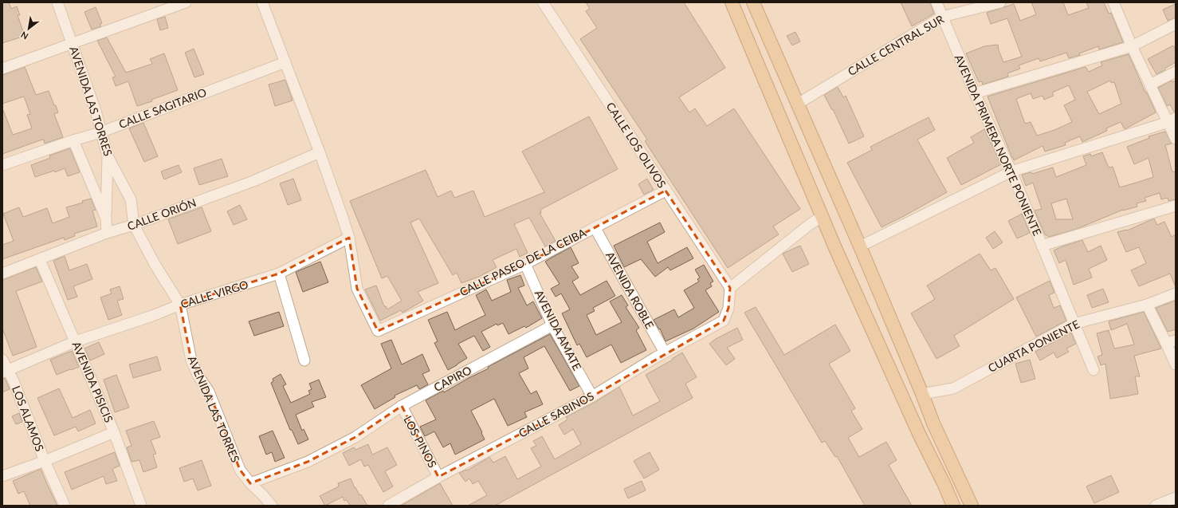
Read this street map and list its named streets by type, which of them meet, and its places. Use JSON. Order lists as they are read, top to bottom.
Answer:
{
  "streets": {
    "street": [
      "CALLE CENTRAL SUR",
      "AVENIDA LAS TORRES",
      "CALLE SAGITARIO",
      "CALLE LOS OLIVOS",
      "AVENIDA PRIMERA NORTE PONIENTE",
      "CALLE ORIÓN",
      "CALLE PASEO DE LA CEIBA",
      "AVENIDA ROBLE",
      "CALLE VIRGO",
      "AVENIDA AMATE",
      "CUARTA PONIENTE",
      "CAPIRO",
      "AVENIDA PISICIS",
      "CALLE SABINOS",
      "LOS ALAMOS",
      "LOS PINOS"
    ]
  },
  "crossings": [
    ["CALLE CENTRAL SUR", "AVENIDA PRIMERA NORTE PONIENTE"],
    ["AVENIDA LAS TORRES", "CALLE SAGITARIO"],
    ["AVENIDA LAS TORRES", "CALLE ORIÓN"],
    ["AVENIDA LAS TORRES", "CALLE VIRGO"],
    ["AVENIDA LAS TORRES", "CAPIRO"],
    ["CALLE LOS OLIVOS", "CALLE PASEO DE LA CEIBA"],
    ["CALLE LOS OLIVOS", "CALLE SABINOS"],
    ["AVENIDA PRIMERA NORTE PONIENTE", "CUARTA PONIENTE"],
    ["CALLE ORIÓN", "AVENIDA PISICIS"],
    ["CALLE PASEO DE LA CEIBA", "AVENIDA ROBLE"],
    ["CALLE PASEO DE LA CEIBA", "CALLE VIRGO"],
    ["CALLE PASEO DE LA CEIBA", "AVENIDA AMATE"],
    ["AVENIDA ROBLE", "CALLE SABINOS"],
    ["CALLE VIRGO", "AVENIDA PISICIS"],
    ["CALLE VIRGO", "LOS ALAMOS"],
    ["AVENIDA AMATE", "CAPIRO"],
    ["AVENIDA AMATE", "CALLE SABINOS"],
    ["CAPIRO", "LOS PINOS"],
    ["CALLE SABINOS", "LOS PINOS"]
  ],
  "north": "bottom left"
}
